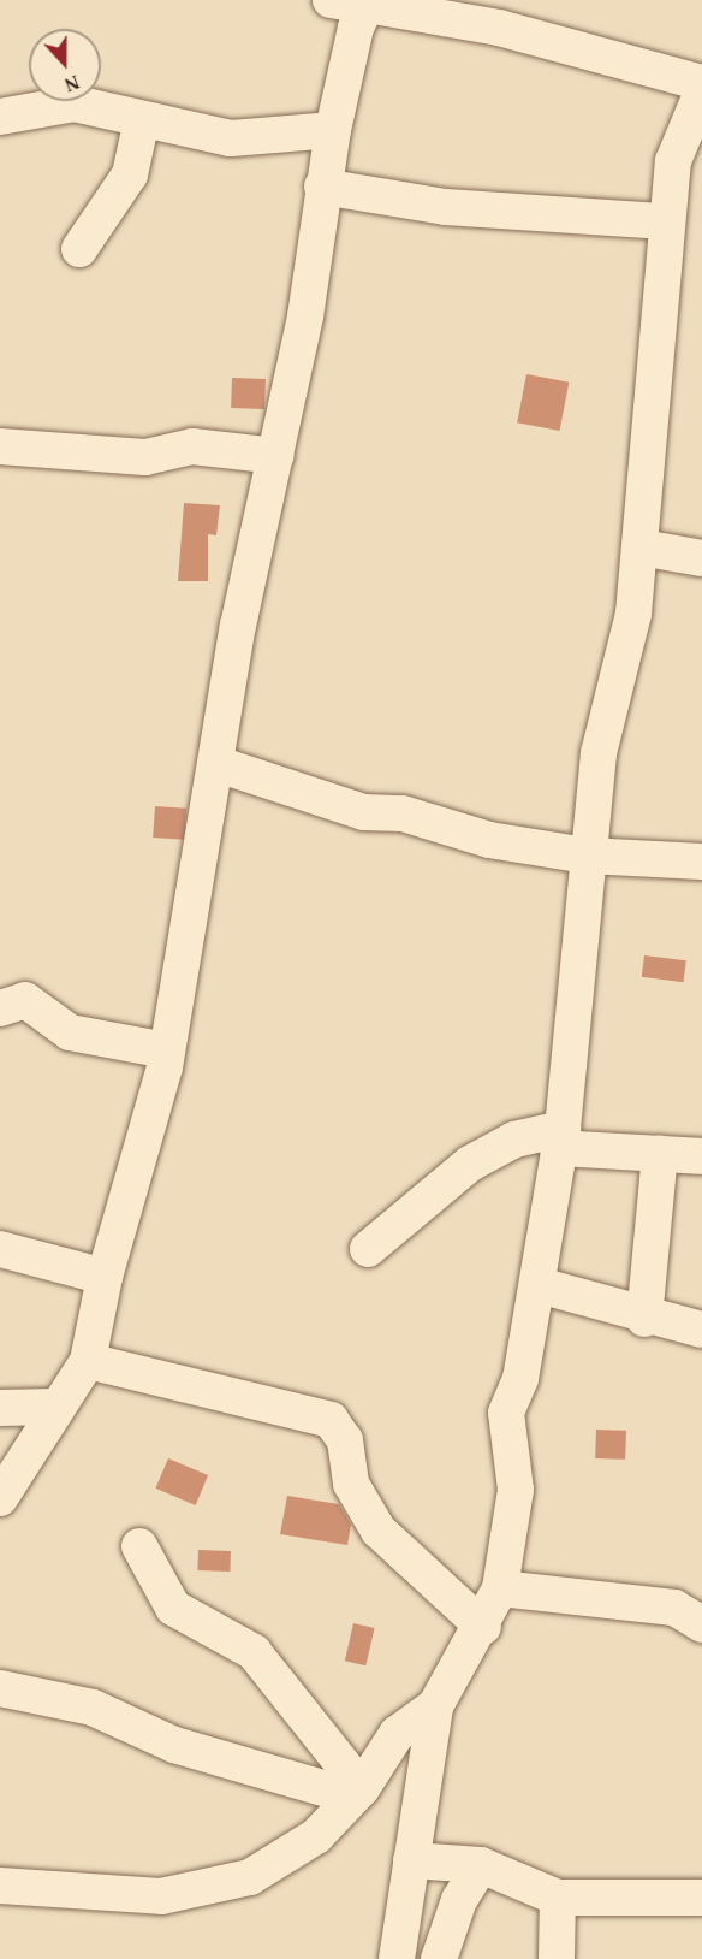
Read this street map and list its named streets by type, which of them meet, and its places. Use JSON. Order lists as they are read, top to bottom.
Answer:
{
  "north": "bottom"
}
